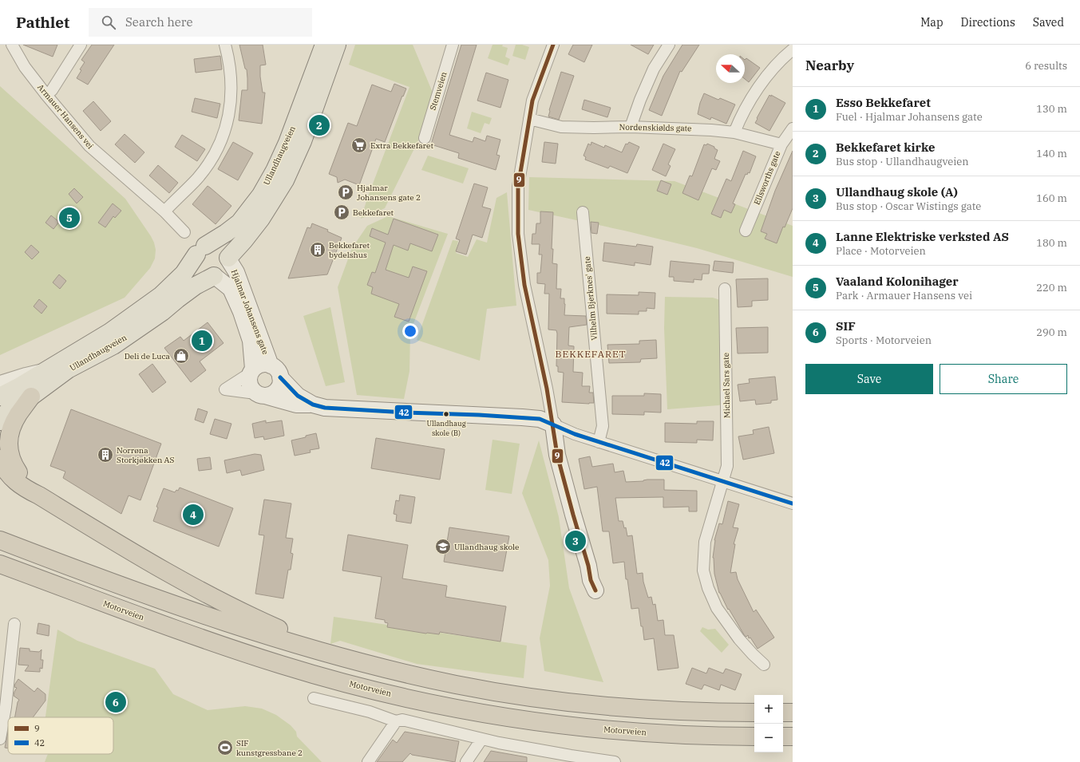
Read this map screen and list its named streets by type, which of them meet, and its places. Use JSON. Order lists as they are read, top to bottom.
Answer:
{
  "streets": {
    "highway": ["Motorveien"],
    "main road": ["Ullandhaugveien"],
    "street": [
      "Stemveien",
      "Armauer Hansens vei",
      "Nordenskiølds gate",
      "Ellsworths gate",
      "Vilhelm Bjerknes' gate",
      "Hjalmar Johansens gate",
      "Michael Sars gate"
    ]
  },
  "crossings": [
    ["Nordenskiølds gate", "Ellsworths gate"],
    ["Ullandhaugveien", "Hjalmar Johansens gate"]
  ],
  "districts": ["BEKKEFARET"],
  "places": {
    "supermarket": ["Extra Bekkefaret"],
    "parking": ["Hjalmar Johansens gate 2", "Bekkefaret"],
    "building": ["Bekkefaret bydelshus", "Norrøna Storkjøkken AS"],
    "shop": ["Deli de Luca"],
    "other": ["Ullandhaug skole (B)"],
    "school or university": ["Ullandhaug skole"],
    "sports": ["SIF kunstgressbane 2"]
  },
  "lines": ["transit line 9", "transit line 42"],
  "legend": ["9", "42"],
  "north": "left",
  "page": {
    "header": "Pathlet",
    "search": "Search here",
    "nav": ["Map", "Directions", "Saved"],
    "heading": ["Nearby", "6 results"],
    "list": [
      {
        "mark": "1",
        "name": "Esso Bekkefaret",
        "note": "Fuel · Hjalmar Johansens gate",
        "value": "130 m"
      },
      {
        "mark": "2",
        "name": "Bekkefaret kirke",
        "note": "Bus stop · Ullandhaugveien",
        "value": "140 m"
      },
      {
        "mark": "3",
        "name": "Ullandhaug skole (A)",
        "note": "Bus stop · Oscar Wistings gate",
        "value": "160 m"
      },
      {
        "mark": "4",
        "name": "Lanne Elektriske verksted AS",
        "note": "Place · Motorveien",
        "value": "180 m"
      },
      {
        "mark": "5",
        "name": "Vaaland Kolonihager",
        "note": "Park · Armauer Hansens vei",
        "value": "220 m"
      },
      {
        "mark": "6",
        "name": "SIF",
        "note": "Sports · Motorveien",
        "value": "290 m"
      }
    ],
    "pins": [
      "2",
      "5",
      "1",
      "4",
      "3",
      "6"
    ],
    "buttons": ["Save", "Share"],
    "map_buttons": ["+", "−"]
  }
}
